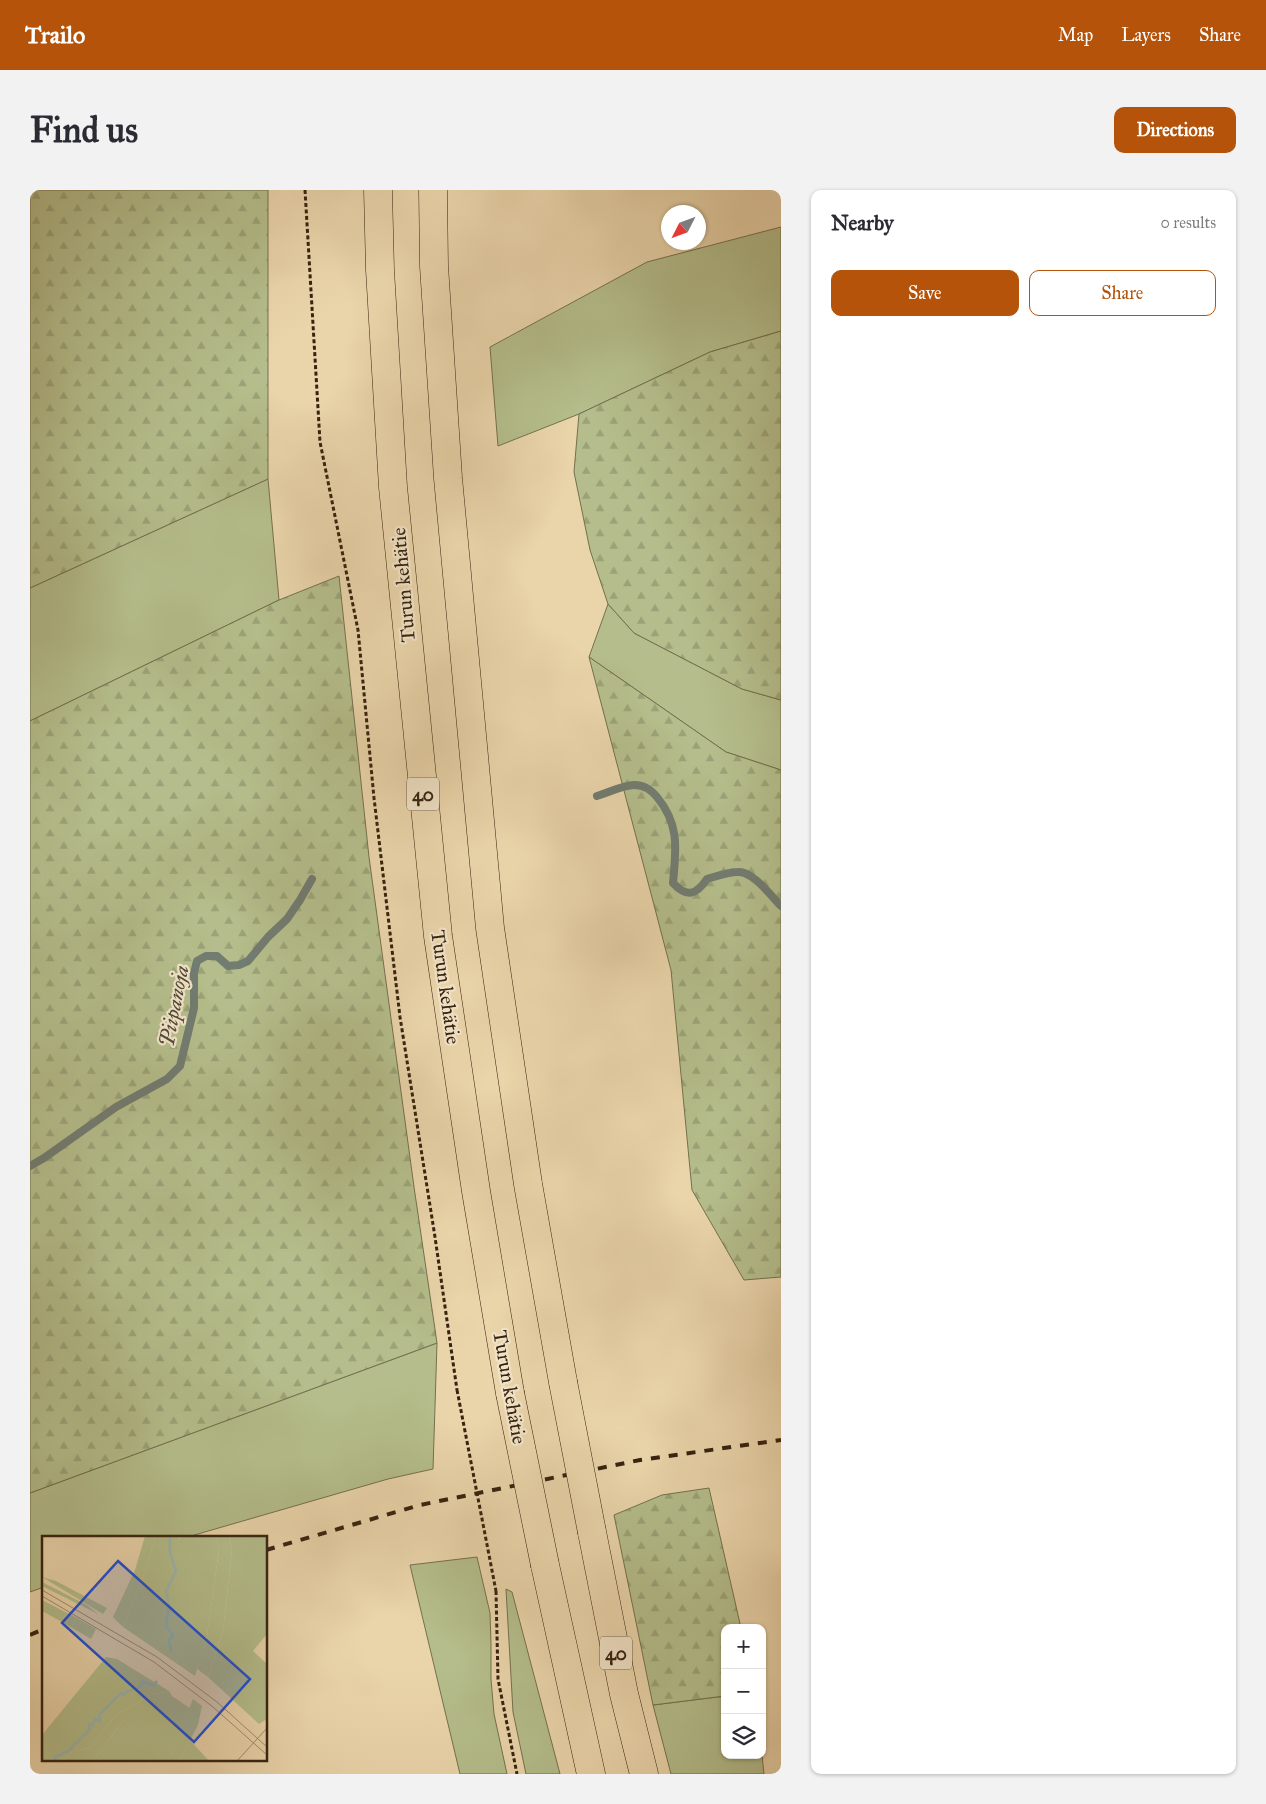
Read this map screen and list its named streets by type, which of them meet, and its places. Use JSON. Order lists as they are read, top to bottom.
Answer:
{
  "streets": {
    "highway": ["Turun kehätie", "40"]
  },
  "water": ["Piipanoja"],
  "north": "bottom left",
  "page": {
    "header": "Trailo",
    "nav": ["Map", "Layers", "Share"],
    "buttons": [
      "Directions",
      ["Save", "Share"]
    ],
    "title": "Find us",
    "heading": ["Nearby", "0 results"],
    "map_buttons": ["+", "−"]
  }
}
